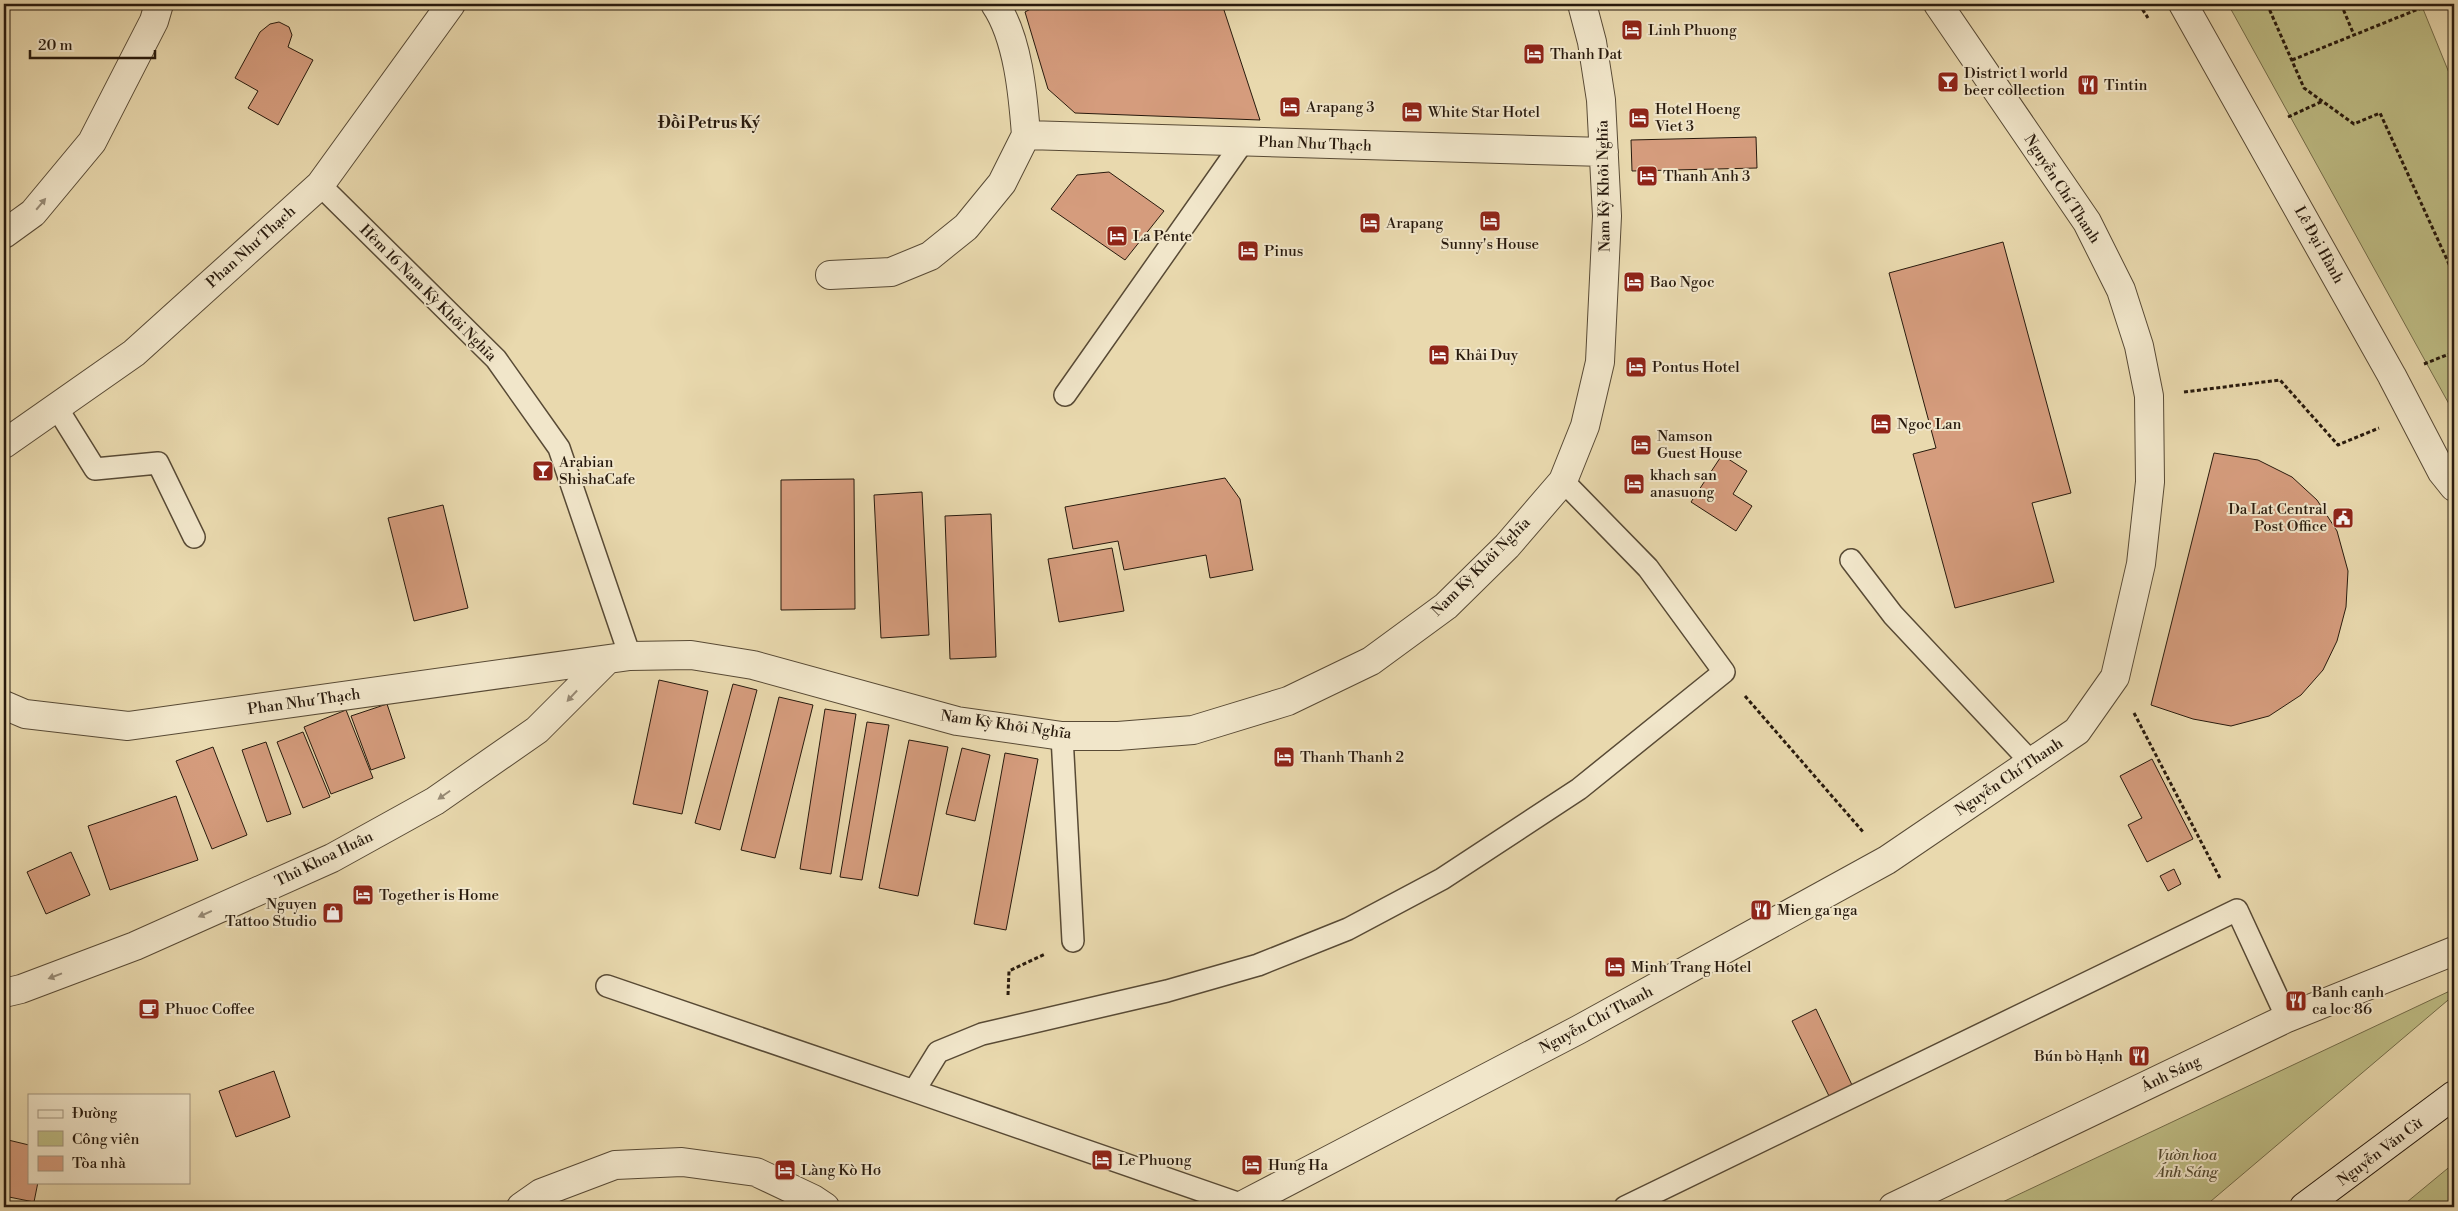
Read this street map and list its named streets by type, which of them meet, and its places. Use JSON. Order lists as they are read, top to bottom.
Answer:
{
  "streets": {
    "street": [
      "Phan Như Thạch",
      "Nam Kỳ Khởi Nghĩa",
      "Nguyễn Chí Thanh",
      "Lê Đại Hành",
      "Thủ Khoa Huân",
      "Ánh Sáng",
      "Nguyễn Văn Cừ"
    ],
    "lane": ["Hẻm 16 Nam Kỳ Khởi Nghĩa"]
  },
  "crossings": [
    ["Phan Như Thạch", "Nam Kỳ Khởi Nghĩa"],
    ["Phan Như Thạch", "Hẻm 16 Nam Kỳ Khởi Nghĩa"],
    ["Phan Như Thạch", "Thủ Khoa Huân"],
    ["Nam Kỳ Khởi Nghĩa", "Hẻm 16 Nam Kỳ Khởi Nghĩa"],
    ["Nam Kỳ Khởi Nghĩa", "Thủ Khoa Huân"],
    ["Hẻm 16 Nam Kỳ Khởi Nghĩa", "Thủ Khoa Huân"]
  ],
  "one_way": ["Thủ Khoa Huân"],
  "districts": ["Đồi Petrus Ký"],
  "parks": ["Vườn hoa Ánh Sáng"],
  "places": {
    "hotel": [
      "Linh Phuong",
      "Thanh Dat",
      "Arapang 3",
      "White Star Hotel",
      "Hotel Hoeng Viet 3",
      "Thanh Anh 3",
      "Sunny's House",
      "Arapang",
      "La Pente",
      "Pinus",
      "Bao Ngoc",
      "Khải Duy",
      "Pontus Hotel",
      "Ngoc Lan",
      "Namson Guest House",
      "khach san anasuong",
      "Thanh Thanh 2",
      "Together is Home",
      "Minh Trang Hotel",
      "Le Phuong",
      "Hung Ha",
      "Làng Kò Hơ"
    ],
    "bar": ["District 1 world beer collection", "Arabian ShishaCafe"],
    "restaurant": [
      "Tintin",
      "Mien ga nga",
      "Banh canh ca loc 86",
      "Bún bò Hạnh"
    ],
    "public building": ["Da Lat Central Post Office"],
    "shop": ["Nguyen Tattoo Studio"],
    "cafe": ["Phuoc Coffee"]
  },
  "legend": ["Đường", "Công viên", "Tòa nhà"],
  "scale_bar": "20 m"
}
